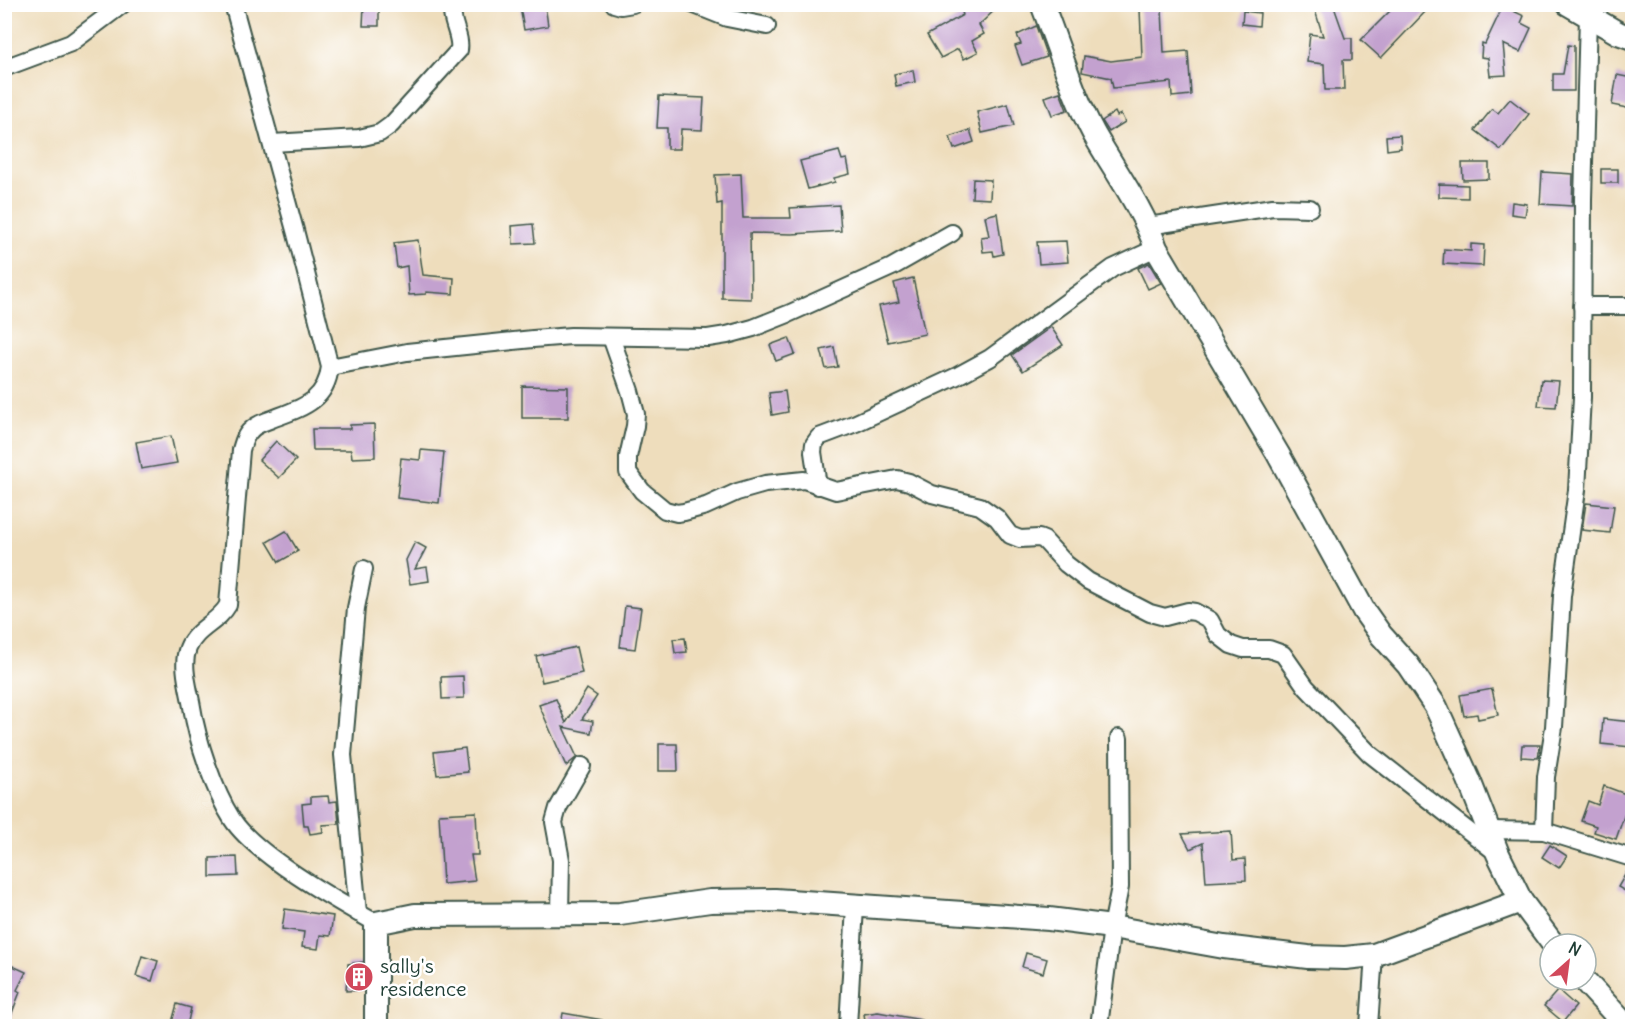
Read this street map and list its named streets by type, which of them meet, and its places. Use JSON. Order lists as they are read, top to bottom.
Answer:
{
  "places": {
    "building": ["sally's residence"]
  },
  "north": "top right"
}
